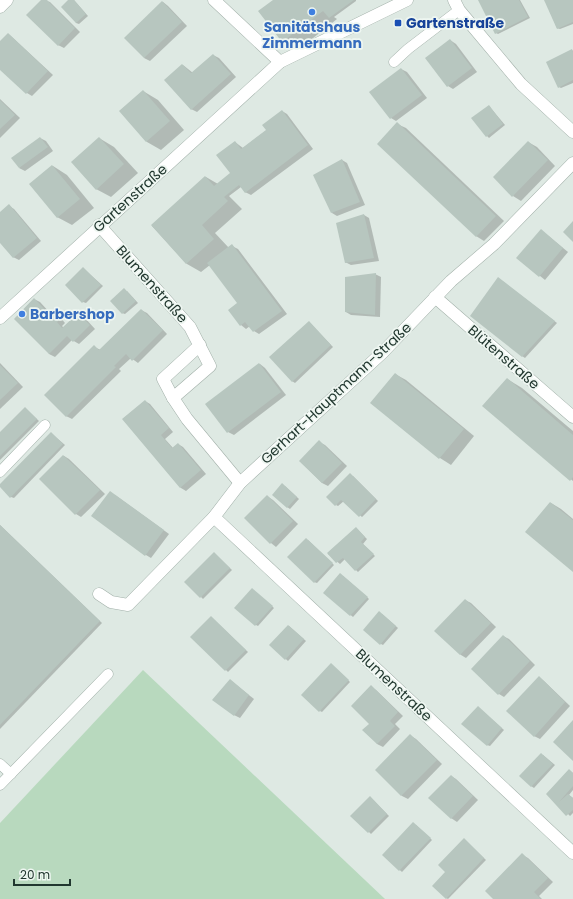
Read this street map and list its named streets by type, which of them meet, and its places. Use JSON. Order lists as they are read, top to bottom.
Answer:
{
  "streets": {
    "street": [
      "Gartenstraße",
      "Blumenstraße",
      "Blütenstraße",
      "Gerhart-Hauptmann-Straße"
    ]
  },
  "crossings": [
    ["Gartenstraße", "Blumenstraße"],
    ["Blumenstraße", "Gerhart-Hauptmann-Straße"],
    ["Blütenstraße", "Gerhart-Hauptmann-Straße"]
  ],
  "places": {
    "other": ["Sanitätshaus Zimmermann", "Barbershop"],
    "transit": ["Gartenstraße"]
  },
  "scale_bar": "20 m"
}
